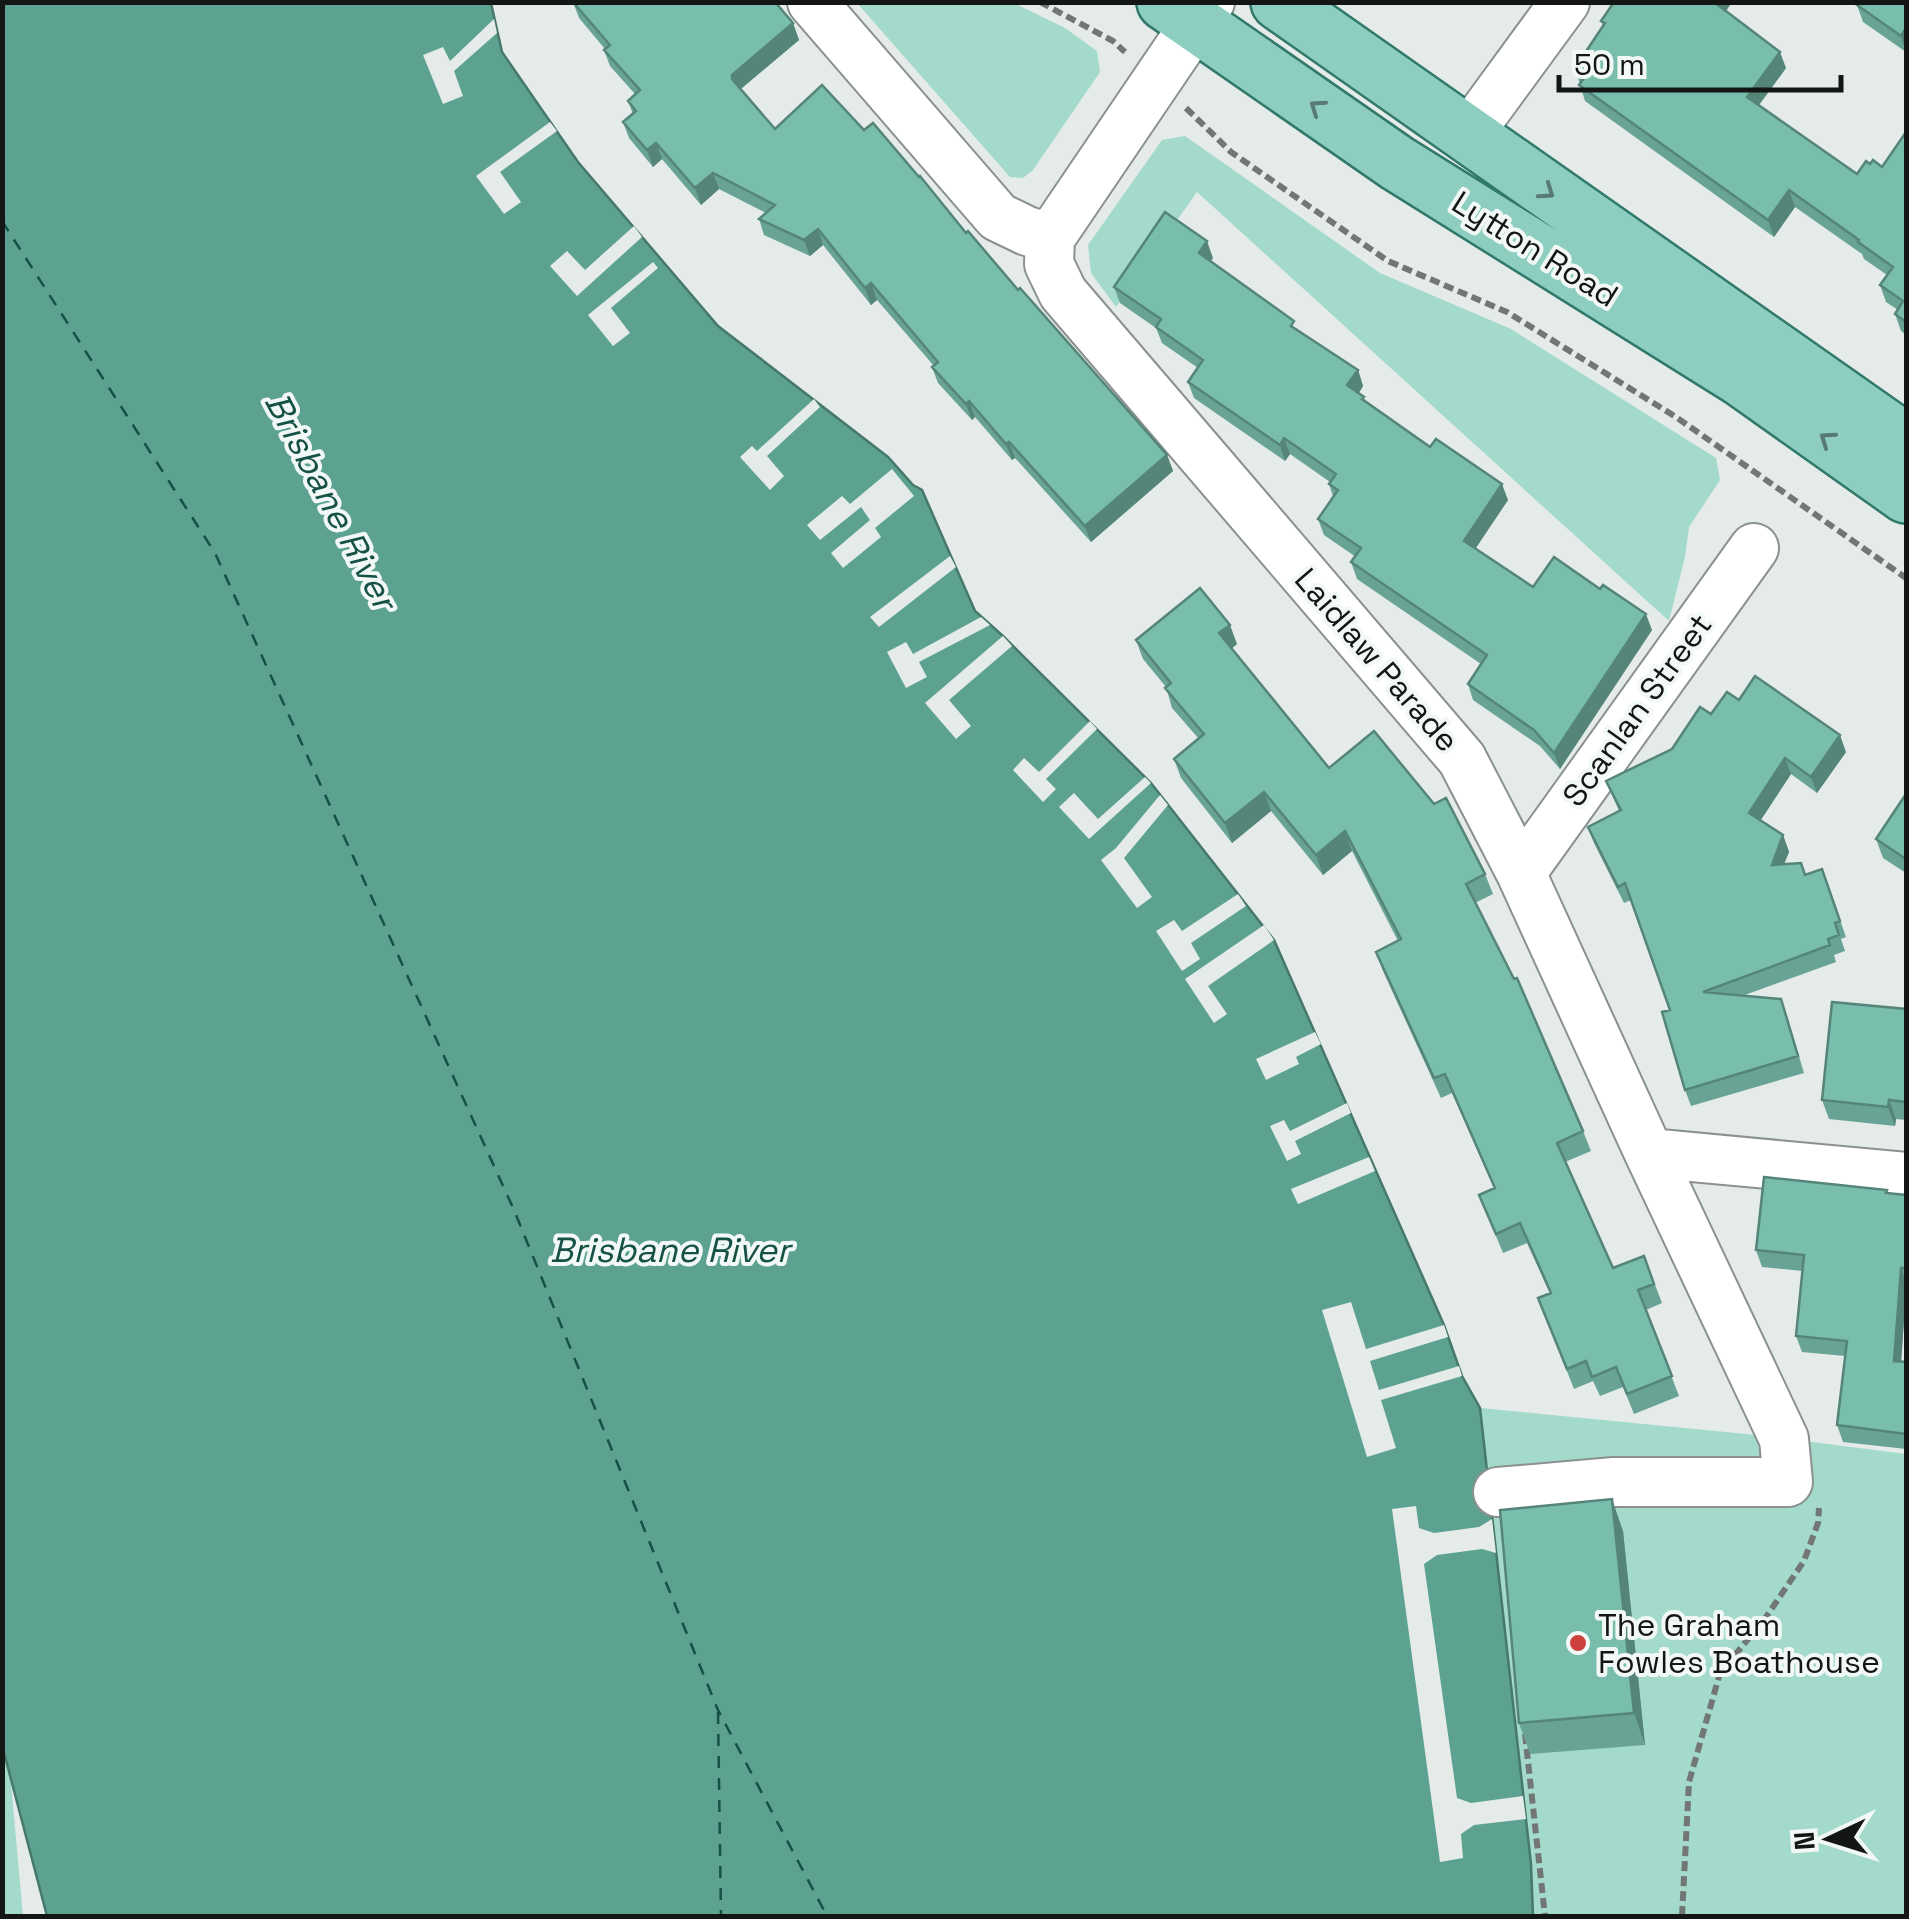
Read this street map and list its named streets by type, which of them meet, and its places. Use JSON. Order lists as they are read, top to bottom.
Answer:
{
  "streets": {
    "main road": ["Lytton Road"],
    "street": ["Laidlaw Parade", "Scanlan Street"]
  },
  "crossings": [
    ["Laidlaw Parade", "Scanlan Street"]
  ],
  "water": ["Brisbane River"],
  "places": ["The Graham Fowles Boathouse"],
  "scale_bar": "50 m",
  "north": "left"
}
